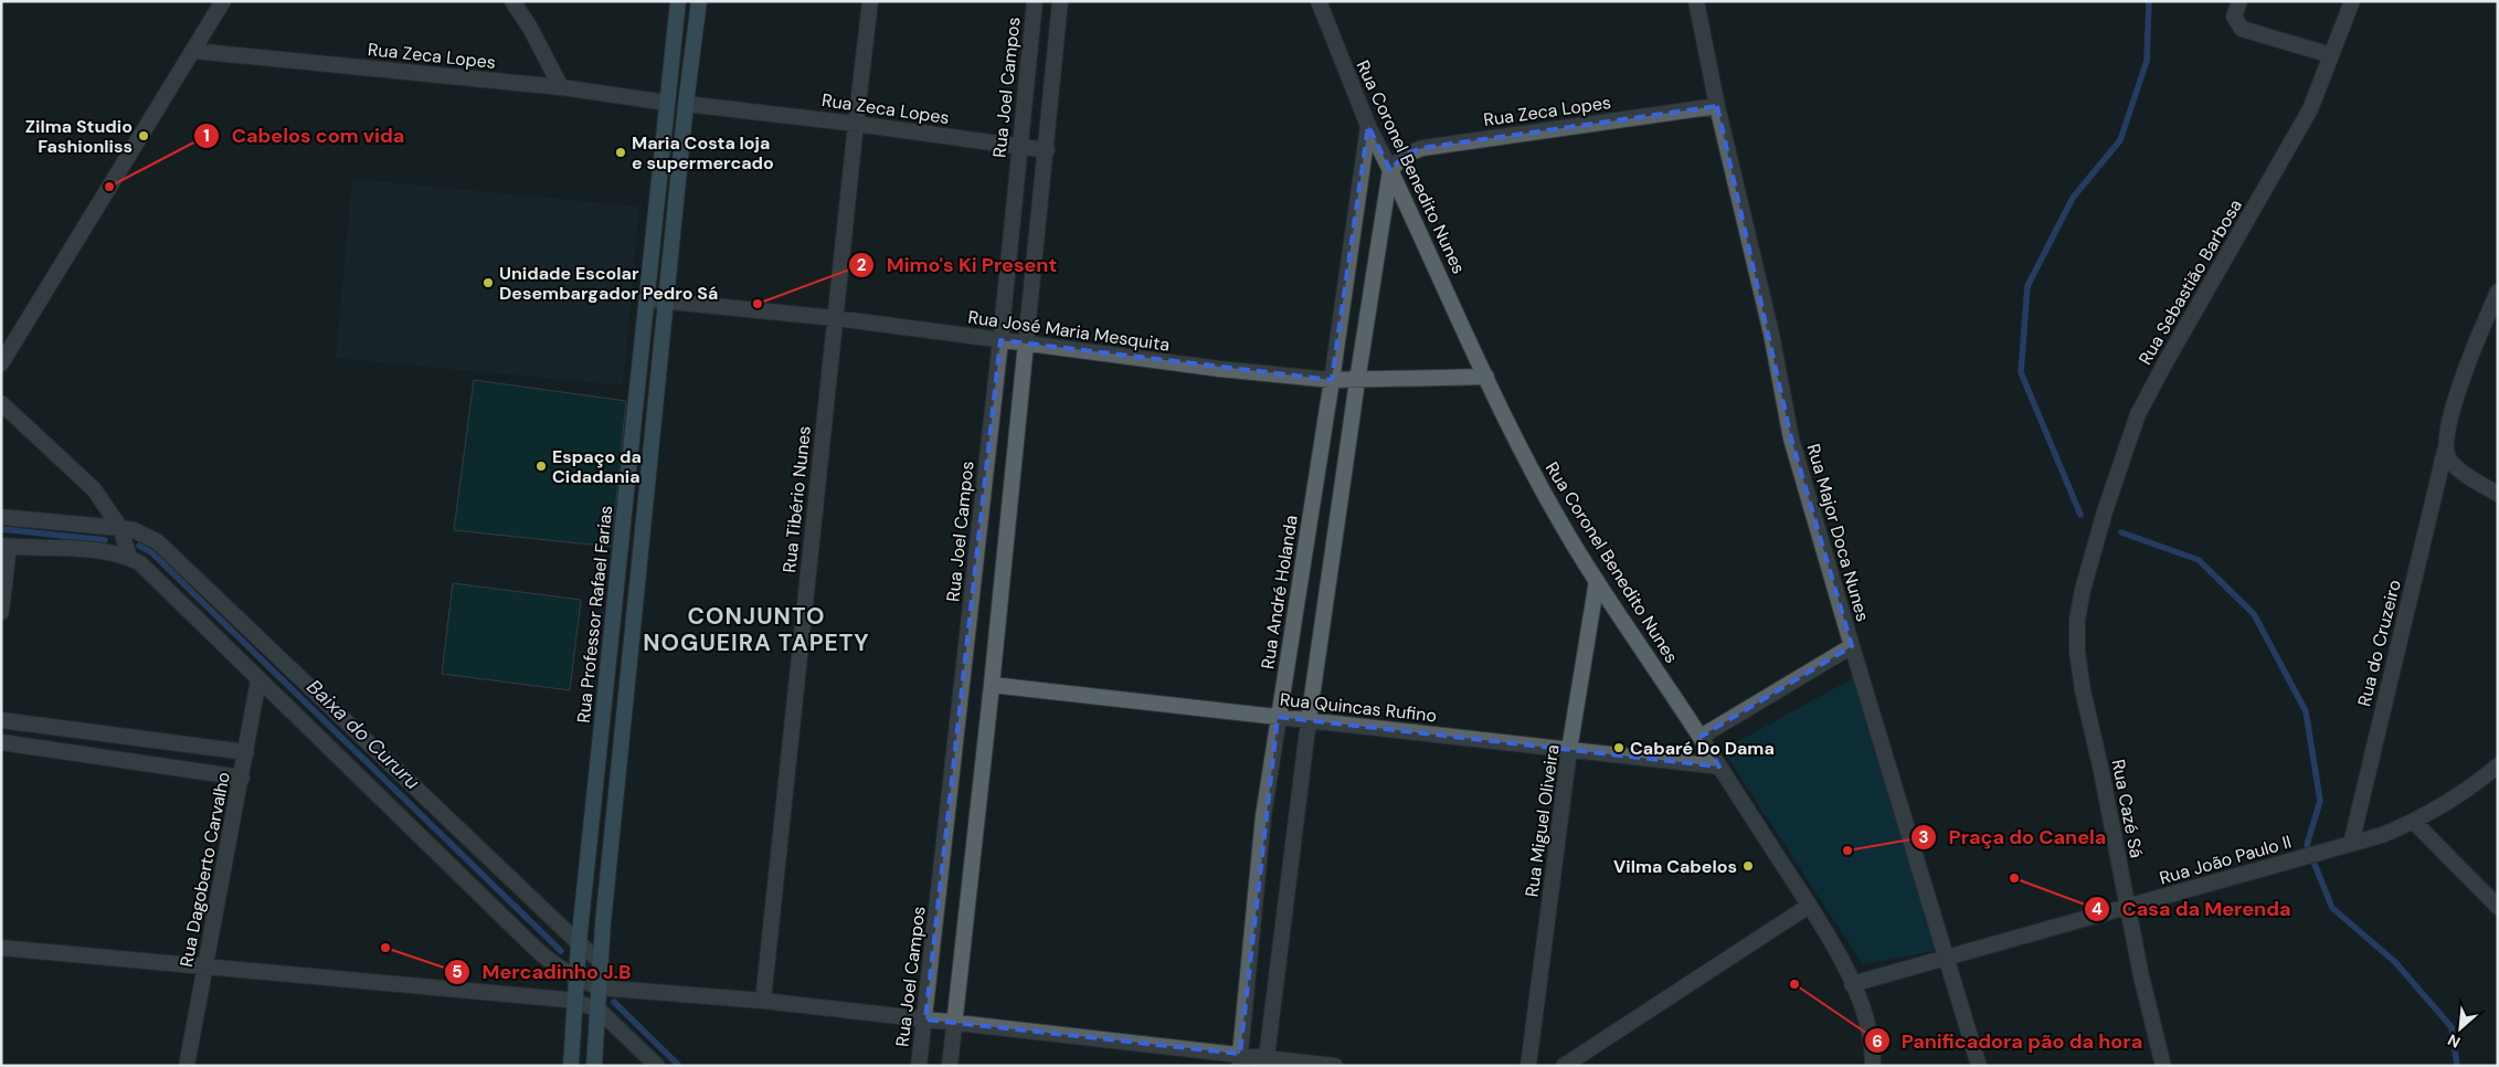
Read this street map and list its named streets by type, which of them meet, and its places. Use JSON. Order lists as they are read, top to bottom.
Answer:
{
  "streets": {
    "main road": ["Rua Professor Rafael Farias"],
    "street": [
      "Rua Zeca Lopes",
      "Rua Joel Campos",
      "Rua Coronel Benedito Nunes",
      "Rua Sebastião Barbosa",
      "Rua José Maria Mesquita",
      "Rua Tibério Nunes",
      "Rua Major Doca Nunes",
      "Rua André Holanda",
      "Rua do Cruzeiro",
      "Rua Quincas Rufino",
      "Rua Cazé Sá",
      "Rua Miguel Oliveira",
      "Rua João Paulo II",
      "Rua Dagoberto Carvalho"
    ]
  },
  "crossings": [
    ["Rua Zeca Lopes", "Rua Joel Campos"],
    ["Rua Zeca Lopes", "Rua Coronel Benedito Nunes"],
    ["Rua Zeca Lopes", "Rua Tibério Nunes"],
    ["Rua Zeca Lopes", "Rua Major Doca Nunes"],
    ["Rua Zeca Lopes", "Rua Professor Rafael Farias"],
    ["Rua Joel Campos", "Rua José Maria Mesquita"],
    ["Rua Coronel Benedito Nunes", "Rua José Maria Mesquita"],
    ["Rua Coronel Benedito Nunes", "Rua André Holanda"],
    ["Rua Coronel Benedito Nunes", "Rua Quincas Rufino"],
    ["Rua Coronel Benedito Nunes", "Rua Miguel Oliveira"],
    ["Rua Coronel Benedito Nunes", "Rua João Paulo II"],
    ["Rua Sebastião Barbosa", "Rua Cazé Sá"],
    ["Rua José Maria Mesquita", "Rua Tibério Nunes"],
    ["Rua José Maria Mesquita", "Rua André Holanda"],
    ["Rua José Maria Mesquita", "Rua Professor Rafael Farias"],
    ["Rua Major Doca Nunes", "Rua João Paulo II"],
    ["Rua André Holanda", "Rua Quincas Rufino"],
    ["Rua do Cruzeiro", "Rua João Paulo II"],
    ["Rua Quincas Rufino", "Rua Miguel Oliveira"],
    ["Rua Cazé Sá", "Rua João Paulo II"]
  ],
  "districts": ["CONJUNTO NOGUEIRA TAPETY"],
  "water": ["Baixa do Cururu"],
  "places": [
    "Zilma Studio Fashionliss",
    "Maria Costa loja e supermercado",
    "Cabelos com vida",
    "Unidade Escolar Desembargador Pedro Sá",
    "Mimo's Ki Present",
    "Espaço da Cidadania",
    "Cabaré Do Dama",
    "Praça do Canela",
    "Vilma Cabelos",
    "Casa da Merenda",
    "Mercadinho J.B",
    "Panificadora pão da hora"
  ],
  "north": "bottom left"
}
